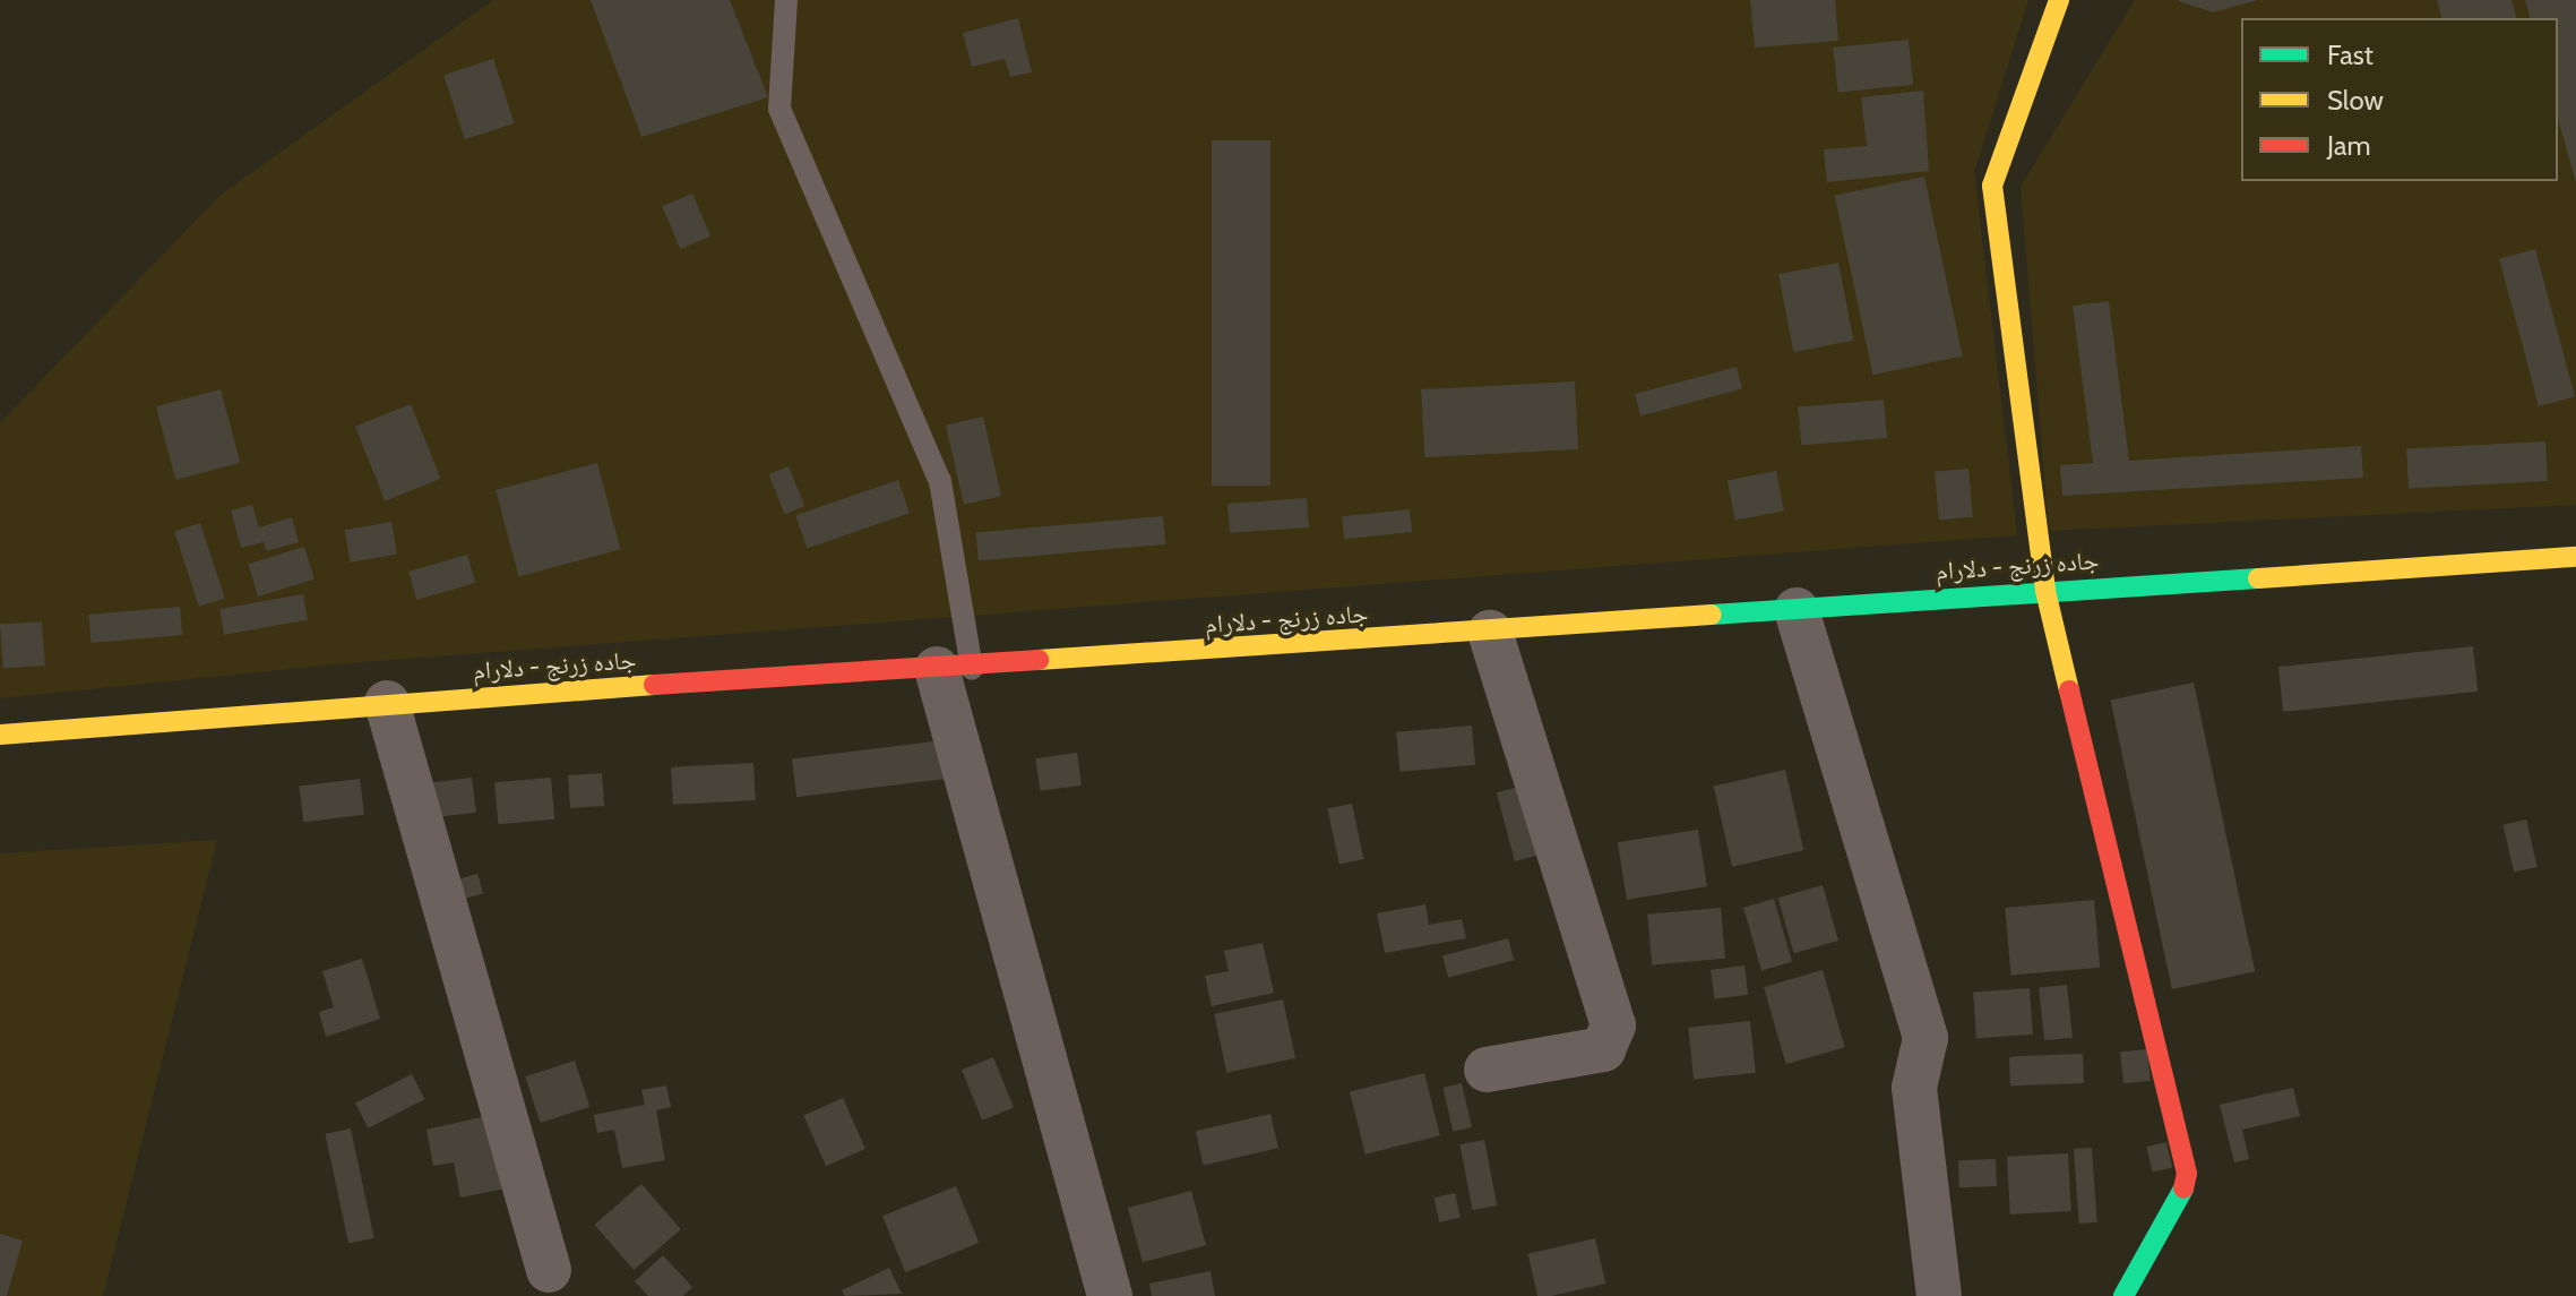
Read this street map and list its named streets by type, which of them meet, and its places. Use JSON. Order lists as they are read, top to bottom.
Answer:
{
  "streets": {
    "main road": ["جاده زرنج - دلارام"]
  },
  "legend": ["Fast", "Slow", "Jam"]
}
